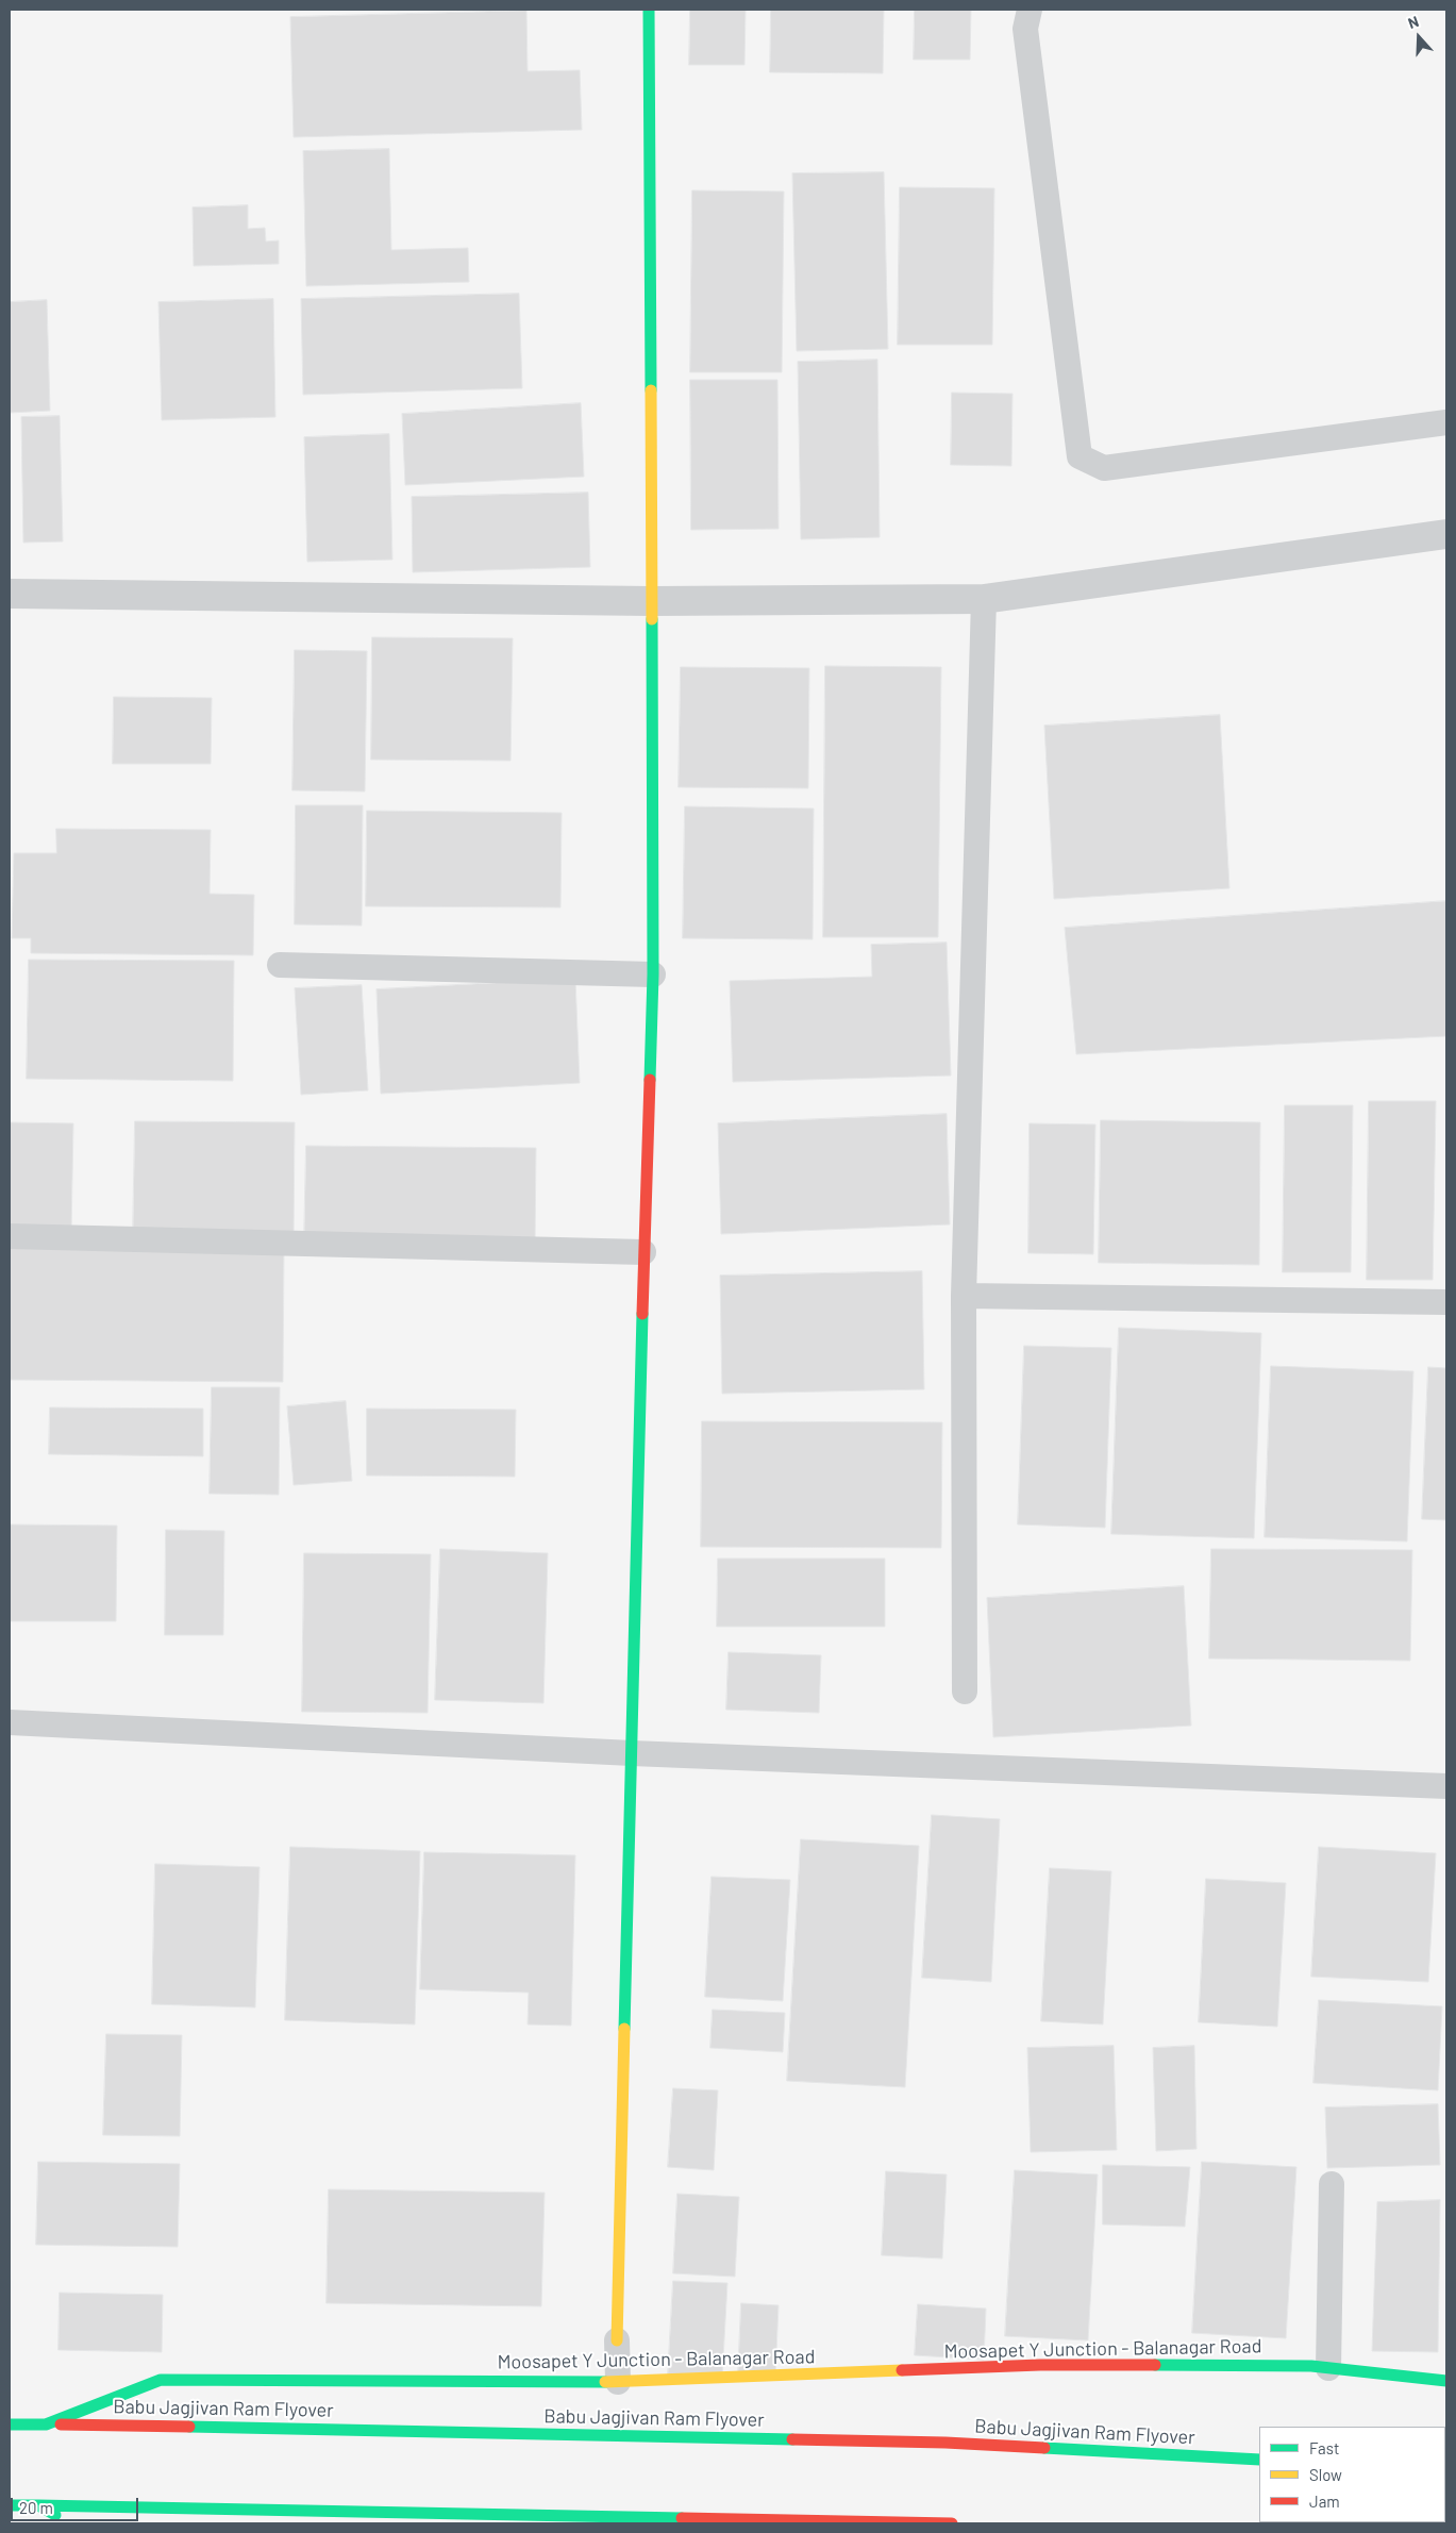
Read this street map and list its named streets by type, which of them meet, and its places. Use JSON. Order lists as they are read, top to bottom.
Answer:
{
  "streets": {
    "main road": ["Moosapet Y Junction - Balanagar Road", "Babu Jagjivan Ram Flyover"]
  },
  "crossings": [
    ["Moosapet Y Junction - Balanagar Road", "Babu Jagjivan Ram Flyover"]
  ],
  "legend": ["Fast", "Slow", "Jam"],
  "scale_bar": "20 m",
  "north": "top"
}
